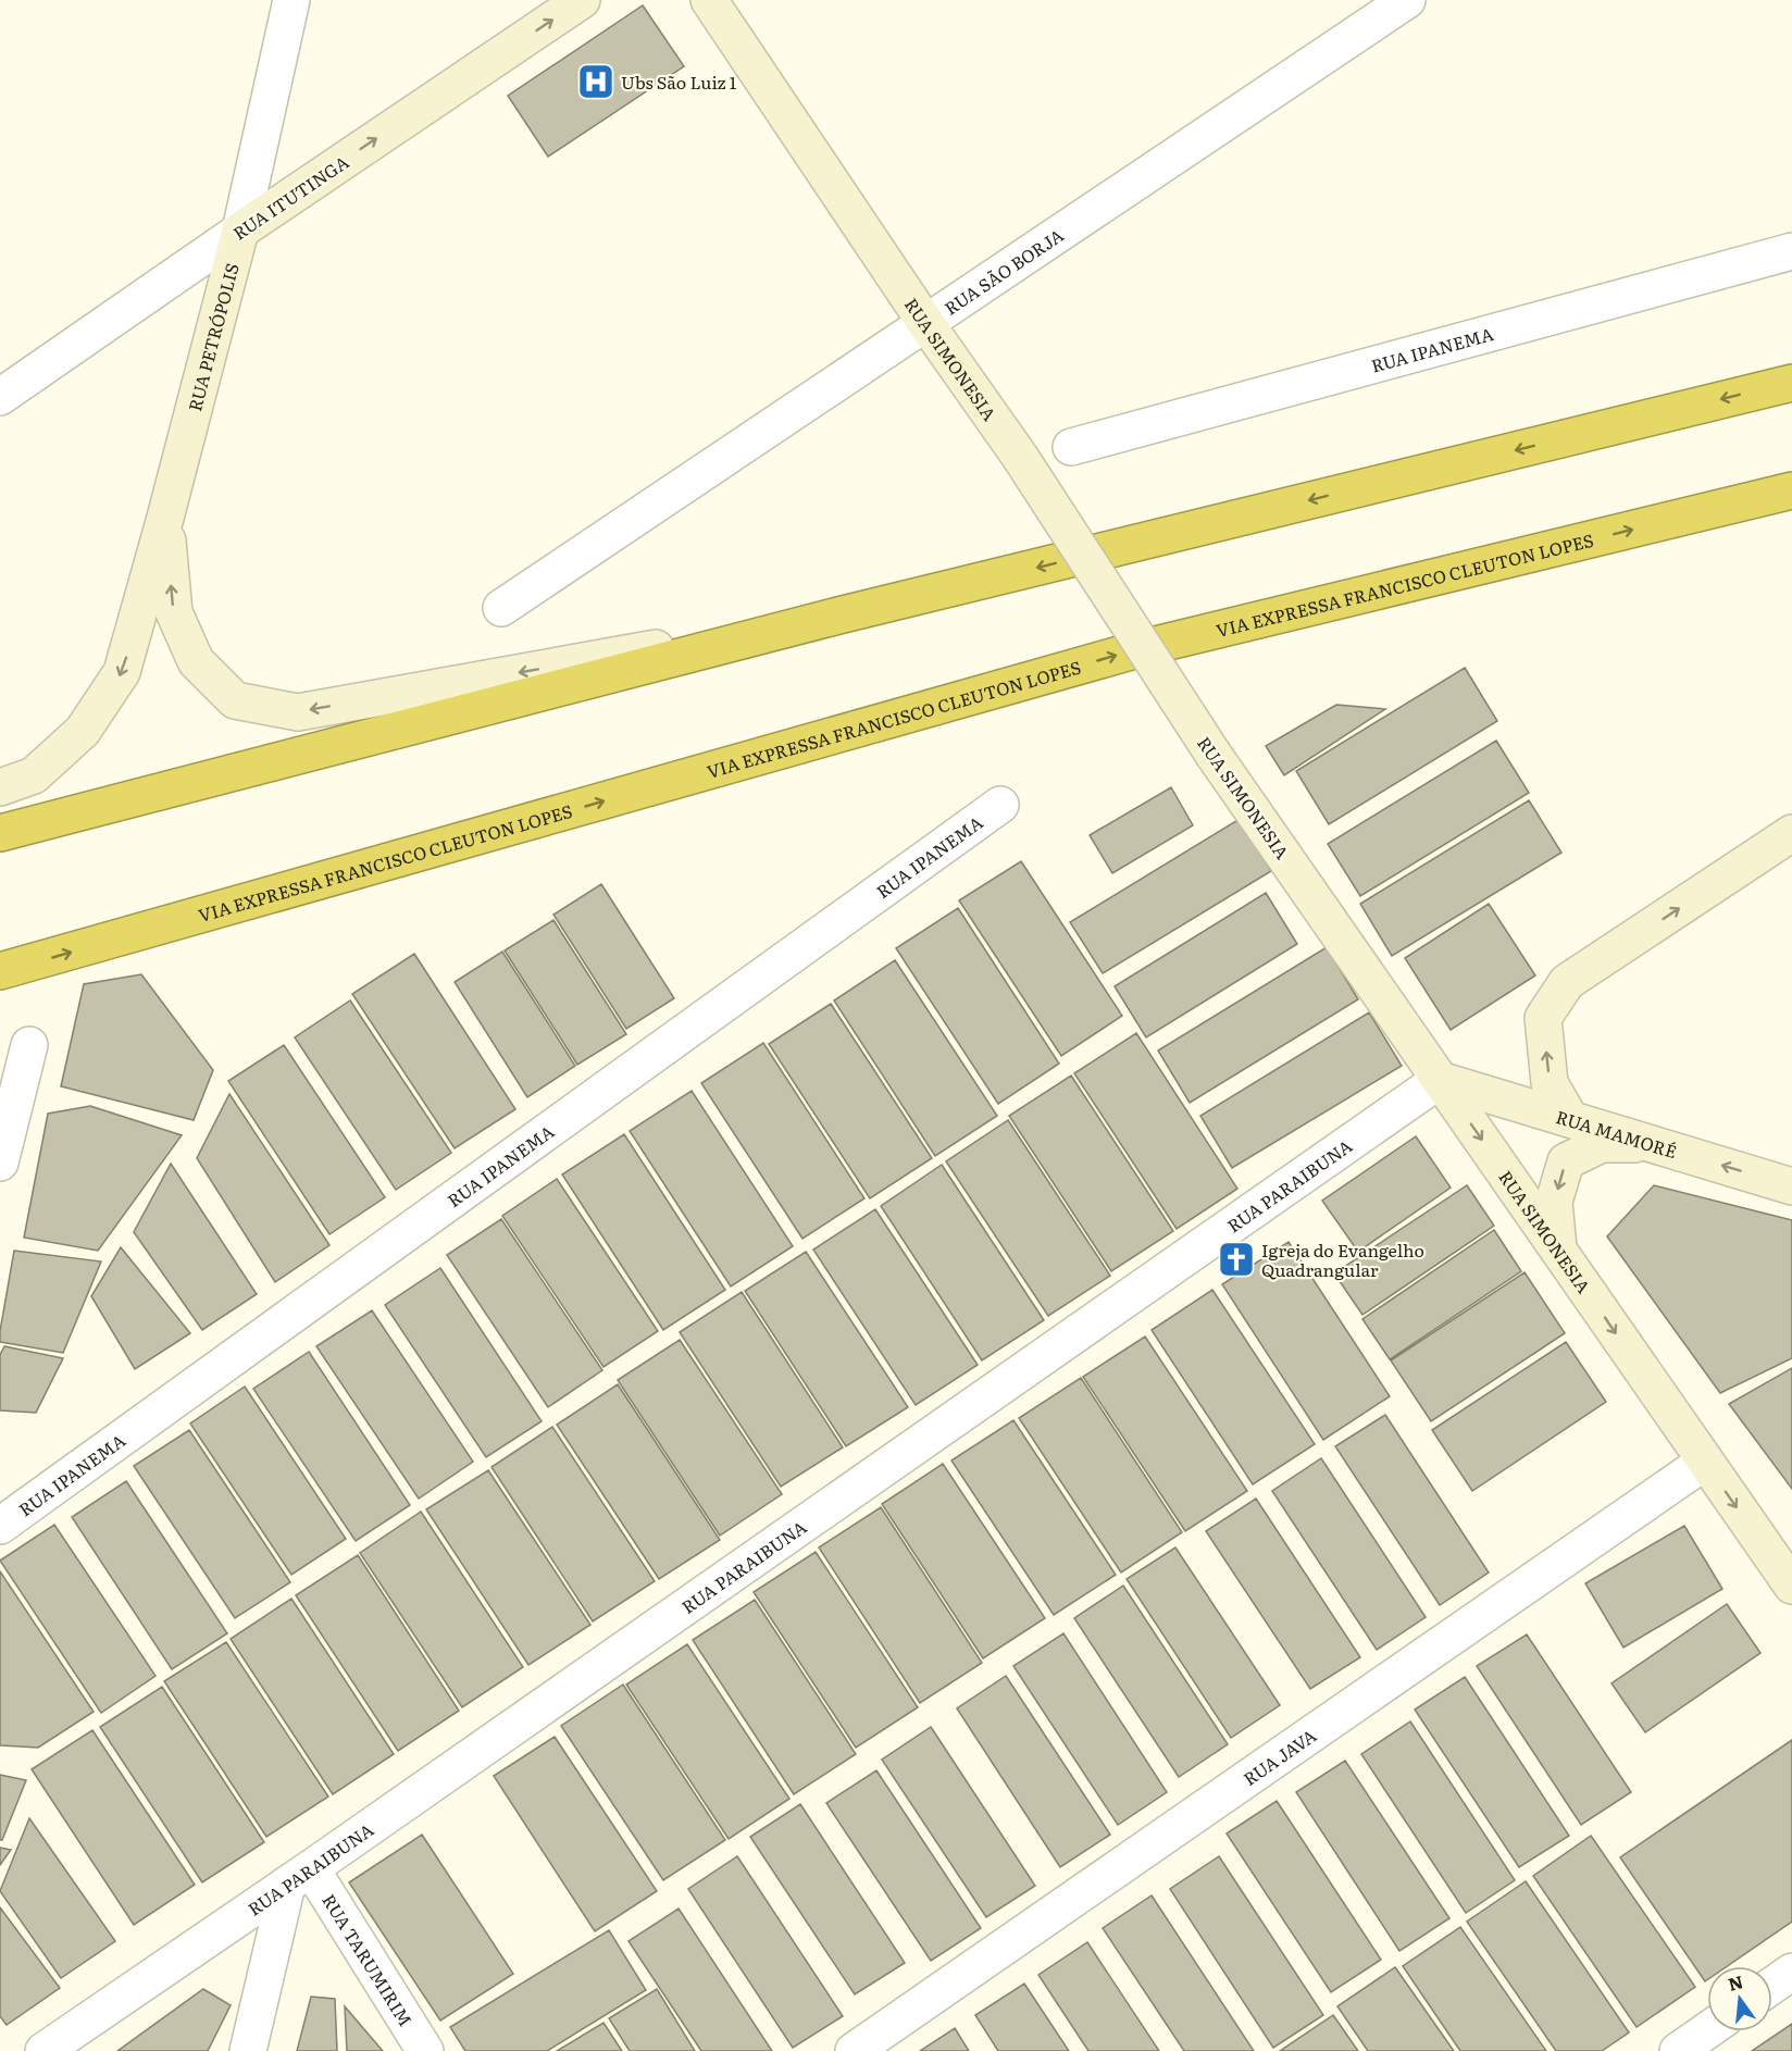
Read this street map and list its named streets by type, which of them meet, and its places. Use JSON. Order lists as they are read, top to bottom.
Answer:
{
  "streets": {
    "highway": ["VIA EXPRESSA FRANCISCO CLEUTON LOPES"],
    "street": [
      "RUA ITUTINGA",
      "RUA SÃO BORJA",
      "RUA PETRÓPOLIS",
      "RUA IPANEMA",
      "RUA SIMONESIA",
      "RUA MAMORÉ",
      "RUA PARAIBUNA",
      "RUA JAVA",
      "RUA TARUMIRIM"
    ]
  },
  "crossings": [
    ["RUA ITUTINGA", "RUA PETRÓPOLIS"],
    ["RUA SÃO BORJA", "RUA SIMONESIA"],
    ["RUA SIMONESIA", "RUA MAMORÉ"],
    ["RUA SIMONESIA", "RUA PARAIBUNA"],
    ["RUA SIMONESIA", "RUA JAVA"],
    ["RUA MAMORÉ", "RUA PARAIBUNA"],
    ["RUA PARAIBUNA", "RUA TARUMIRIM"]
  ],
  "one_way": ["RUA ITUTINGA", "RUA PETRÓPOLIS", "RUA MAMORÉ"],
  "places": {
    "hospital": ["Ubs São Luiz 1"],
    "church": ["Igreja do Evangelho Quadrangular"]
  },
  "north": "top"
}
